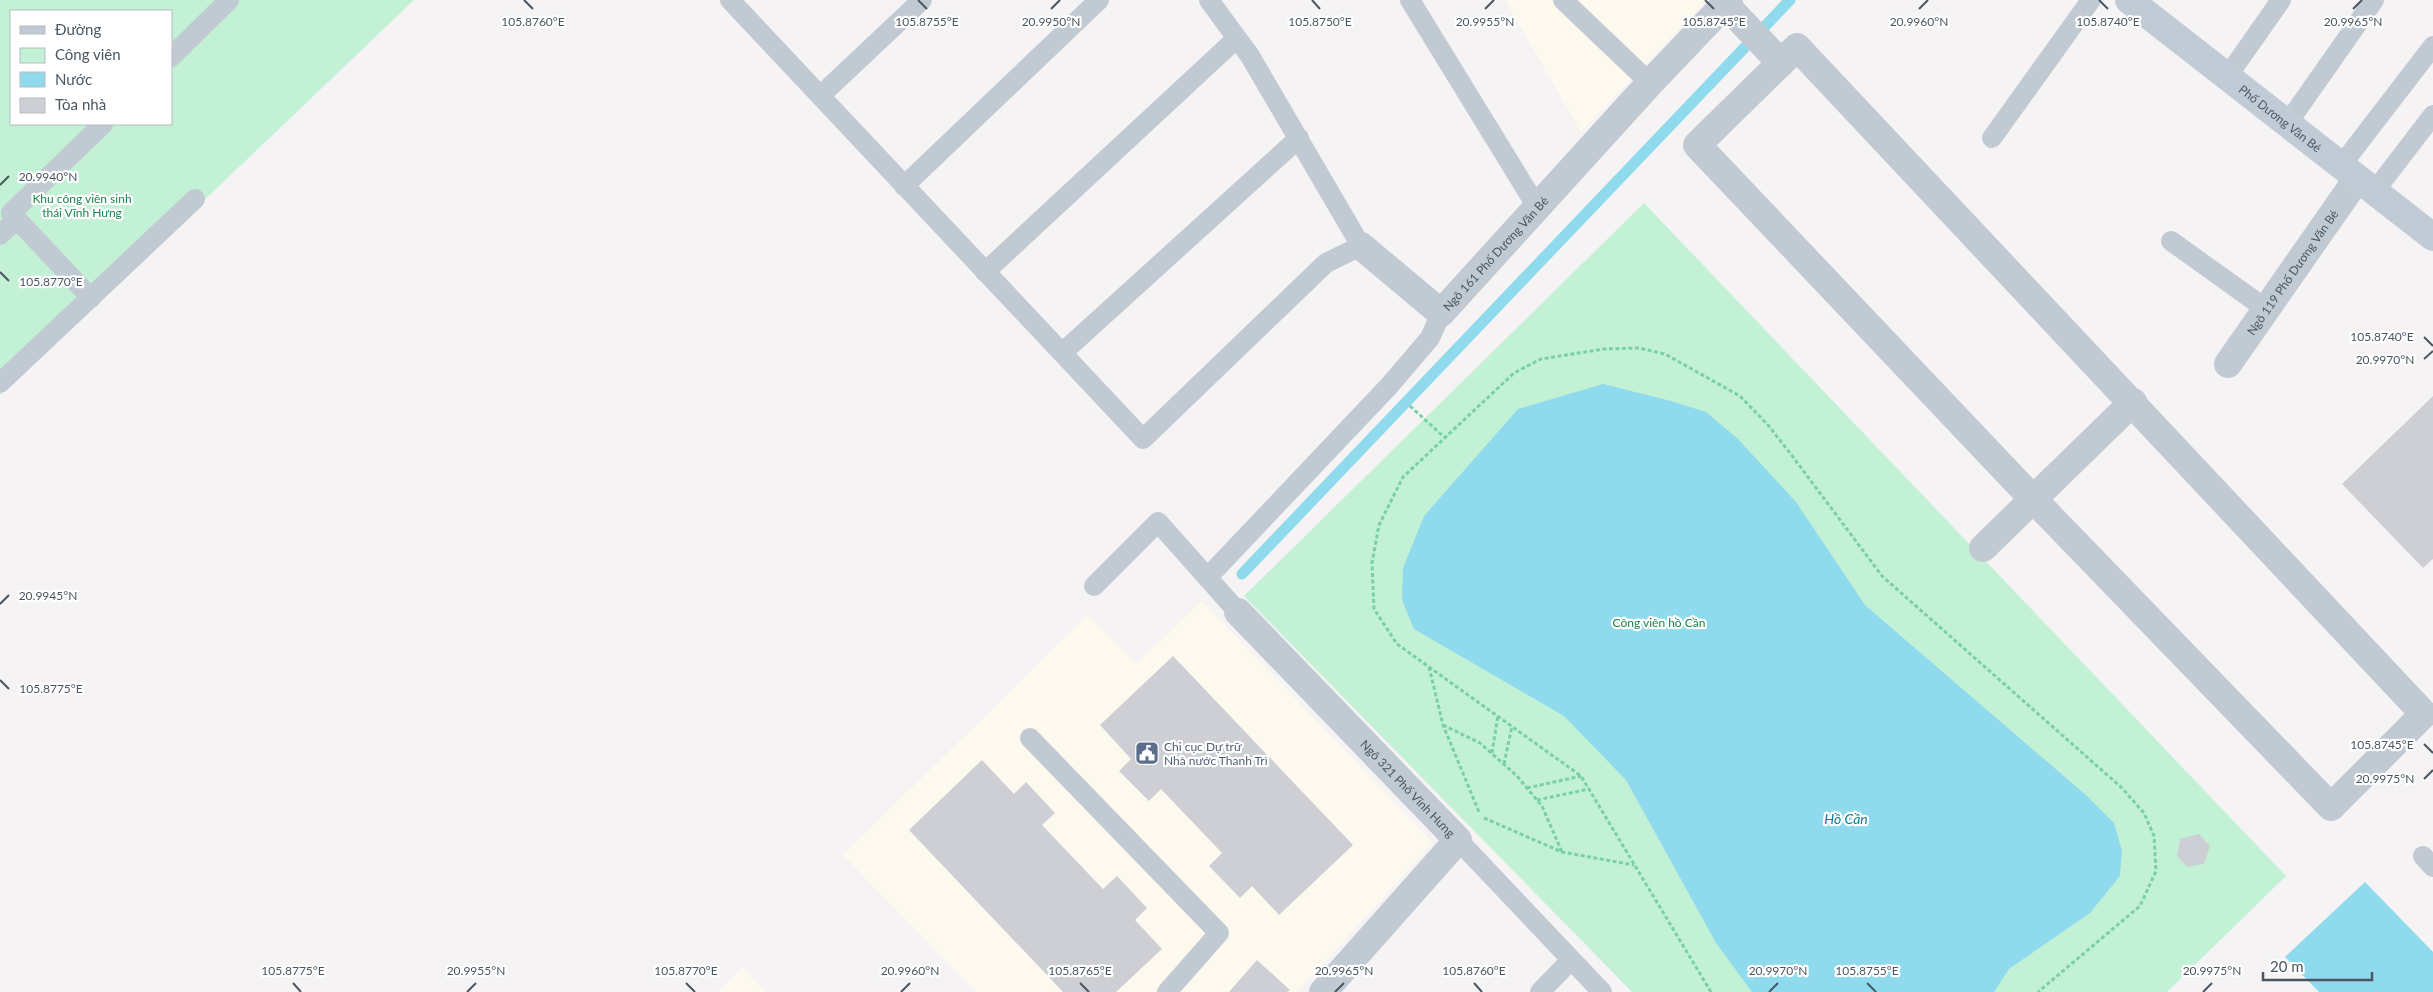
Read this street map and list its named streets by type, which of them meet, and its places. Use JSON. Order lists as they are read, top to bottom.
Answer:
{
  "streets": {
    "street": [
      "Phố Dương Văn Bé",
      "Ngõ 161 Phố Dương Văn Bé",
      "Ngõ 119 Phố Dương Văn Bé",
      "Ngõ 321 Phố Vĩnh Hưng"
    ]
  },
  "crossings": [
    ["Phố Dương Văn Bé", "Ngõ 119 Phố Dương Văn Bé"]
  ],
  "water": ["Hồ Cần"],
  "parks": ["Khu công viên sinh thái Vĩnh Hưng", "Công viên hồ Cần"],
  "places": {
    "public building": ["Chi cục Dự trữ Nhà nước Thanh Trì"]
  },
  "legend": [
    "Đường",
    "Công viên",
    "Nước",
    "Tòa nhà"
  ],
  "scale_bar": "20 m",
  "coordinates": [
    "20.9950°N",
    "20.9955°N",
    "20.9960°N",
    "20.9965°N",
    "105.8760°E",
    "105.8755°E",
    "105.8750°E",
    "105.8745°E",
    "105.8740°E",
    "20.9940°N",
    "105.8770°E",
    "20.9970°N",
    "20.9945°N",
    "105.8775°E",
    "20.9975°N",
    "105.8765°E"
  ]
}
